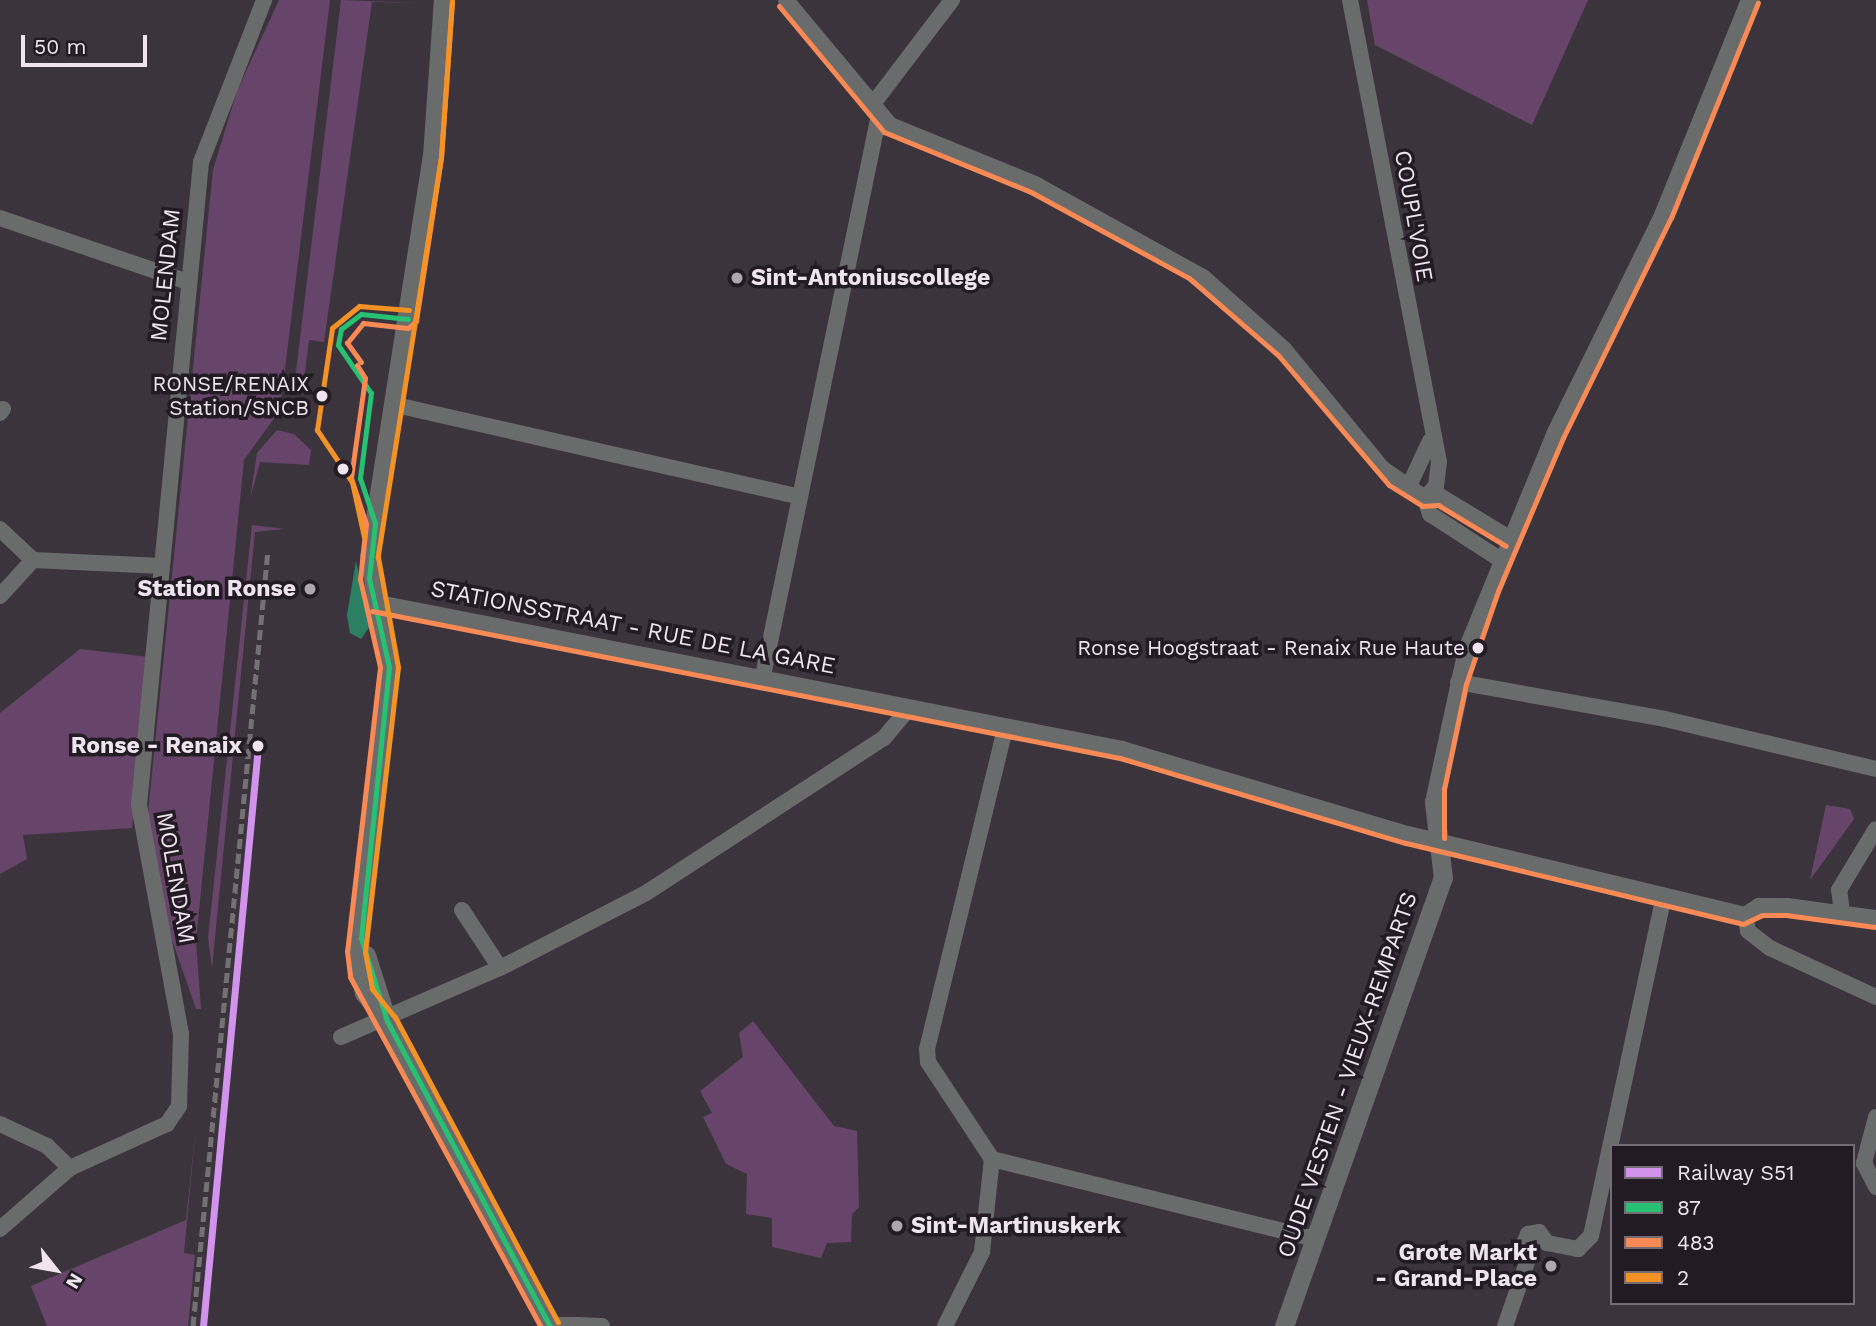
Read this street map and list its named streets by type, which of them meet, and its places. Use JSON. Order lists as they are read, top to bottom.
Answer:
{
  "streets": {
    "street": [
      "COUPL'VOIE",
      "MOLENDAM",
      "STATIONSSTRAAT - RUE DE LA GARE",
      "OUDE VESTEN - VIEUX-REMPARTS"
    ]
  },
  "crossings": [
    ["STATIONSSTRAAT - RUE DE LA GARE", "OUDE VESTEN - VIEUX-REMPARTS"]
  ],
  "places": [
    "Sint-Antoniuscollege",
    "RONSE/RENAIX Station/SNCB",
    "Station Ronse",
    "Ronse Hoogstraat - Renaix Rue Haute",
    "Ronse - Renaix",
    "Sint-Martinuskerk",
    "Grote Markt - Grand-Place"
  ],
  "lines": [
    "transit line 483",
    "transit line 2",
    "transit line 87",
    "rail line S51"
  ],
  "legend": [
    "Railway S51",
    "87",
    "483",
    "2"
  ],
  "scale_bar": "50 m",
  "north": "bottom right"
}
